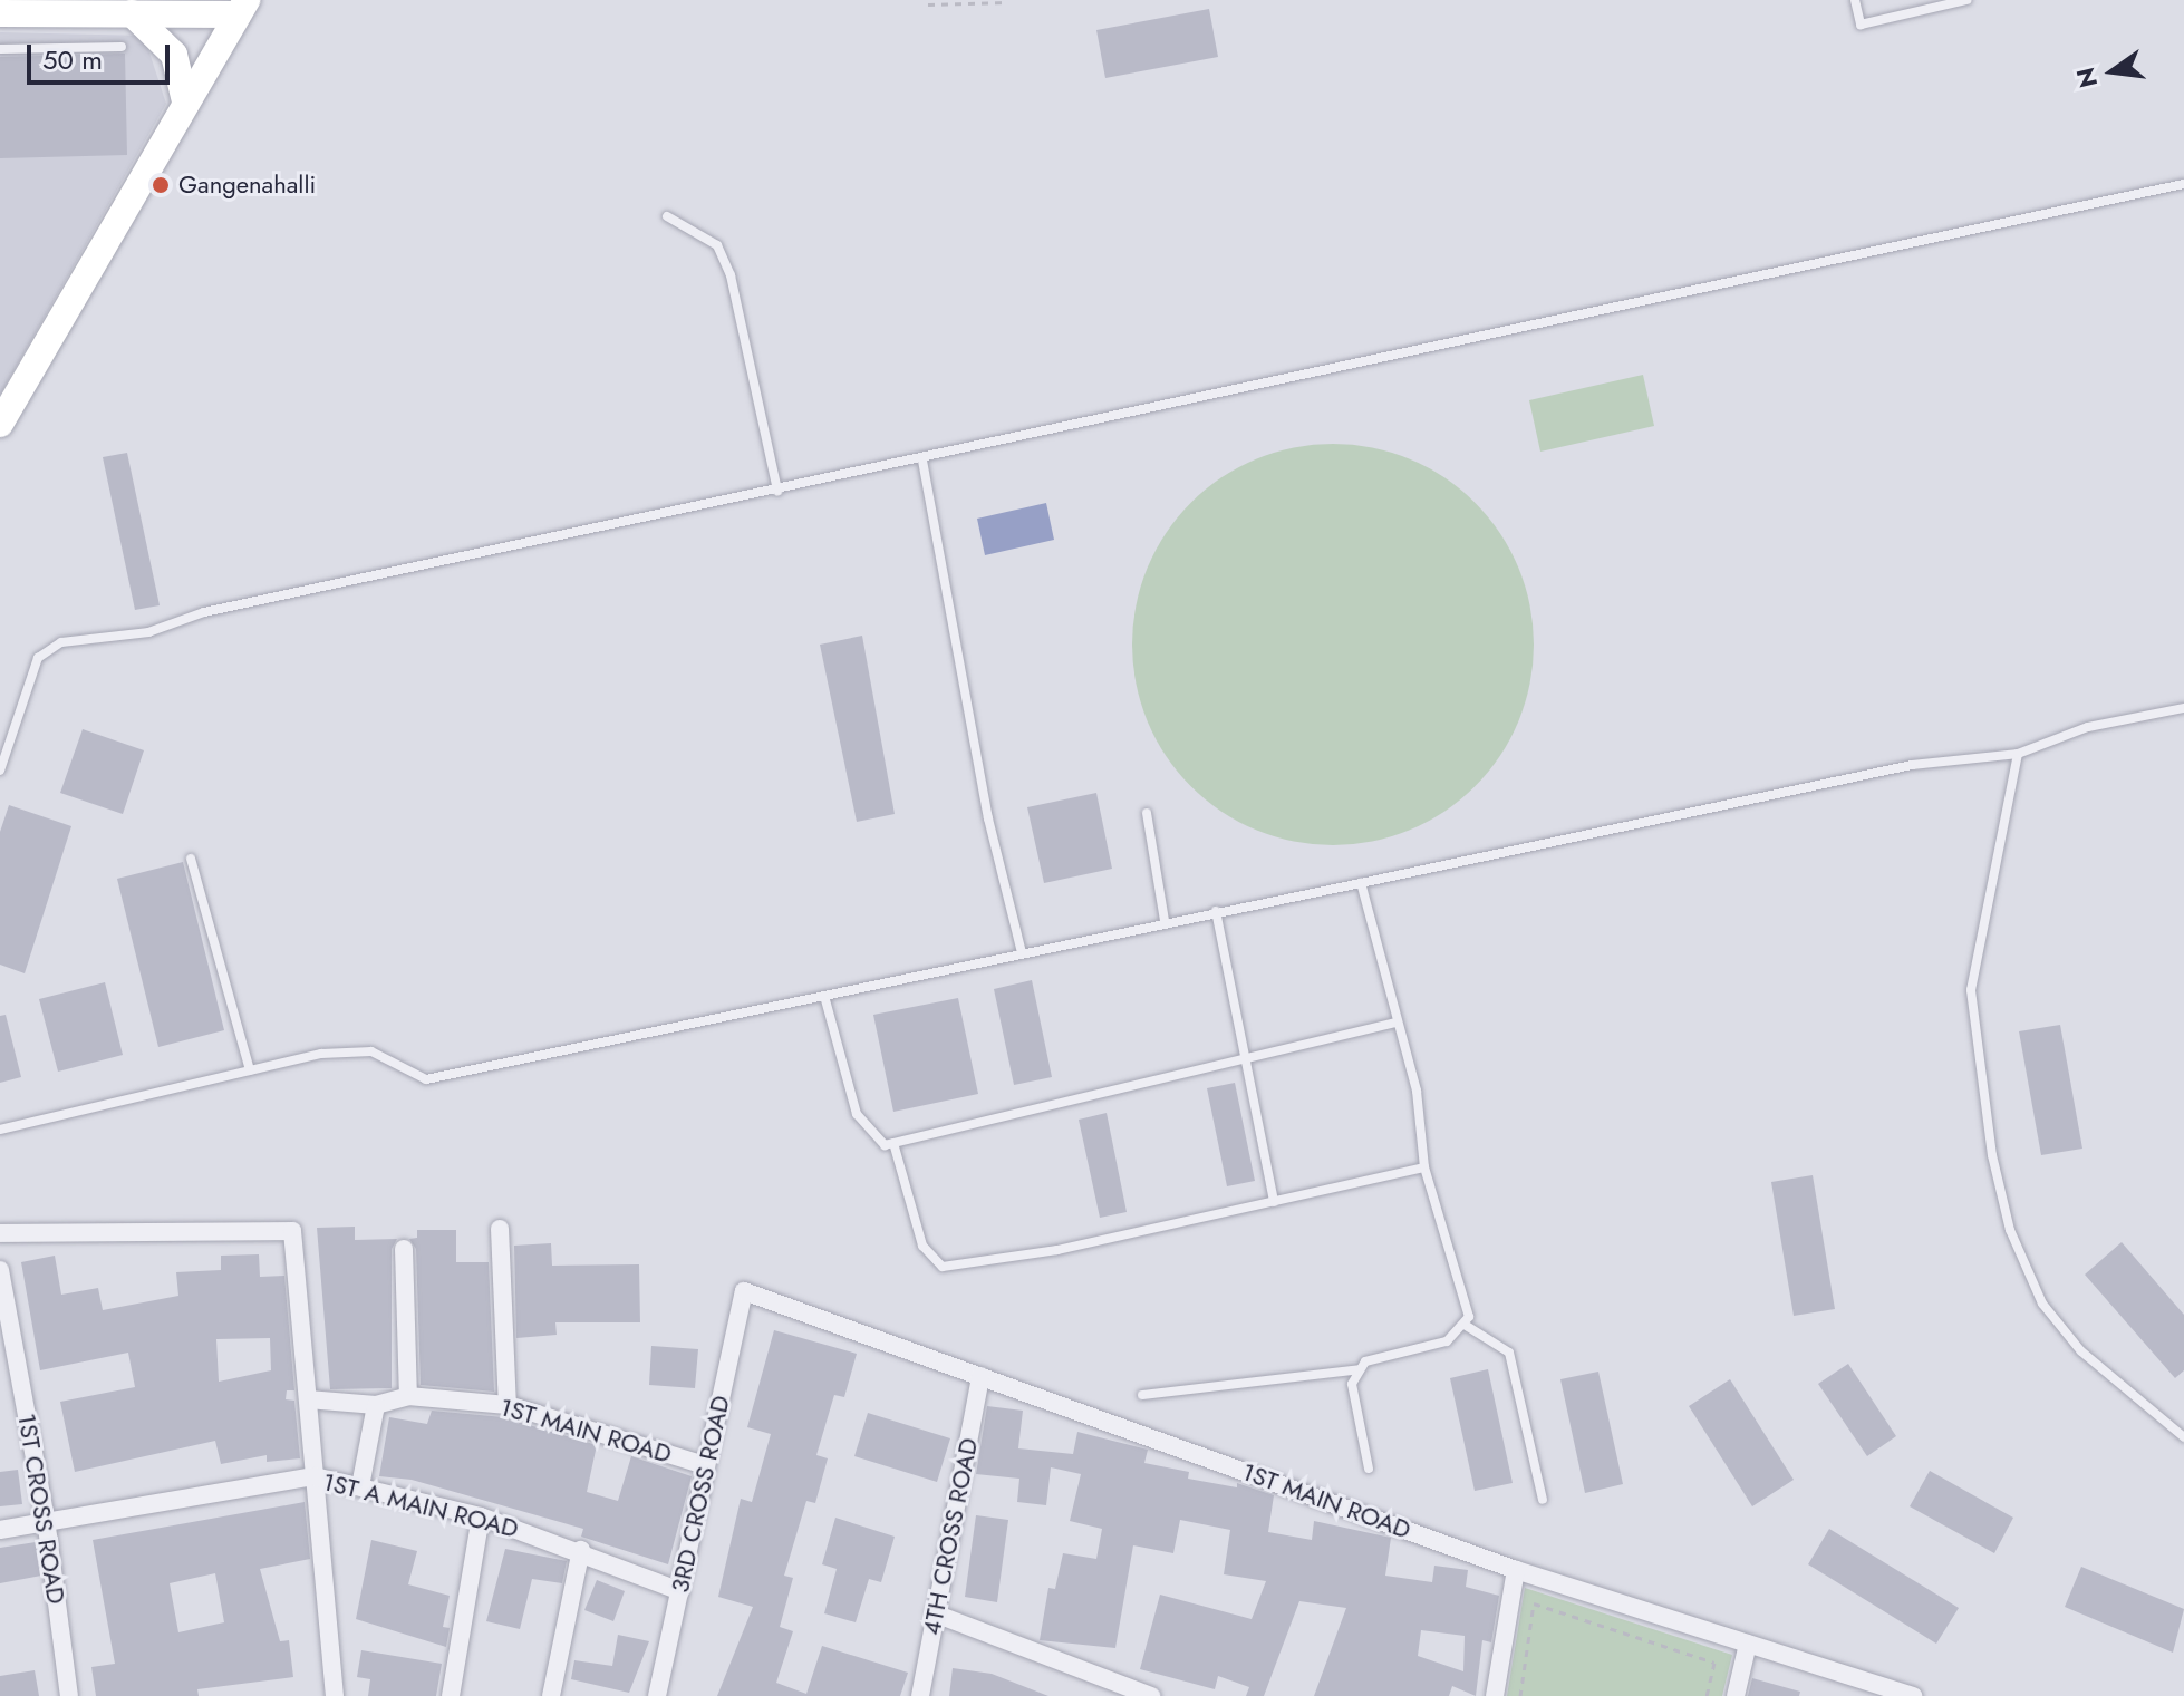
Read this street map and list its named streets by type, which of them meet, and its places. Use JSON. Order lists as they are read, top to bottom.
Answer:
{
  "streets": {
    "street": [
      "1ST MAIN ROAD",
      "3RD CROSS ROAD",
      "1ST A MAIN ROAD",
      "1ST CROSS ROAD",
      "4TH CROSS ROAD"
    ]
  },
  "crossings": [
    ["1ST MAIN ROAD", "3RD CROSS ROAD"],
    ["1ST MAIN ROAD", "4TH CROSS ROAD"],
    ["3RD CROSS ROAD", "1ST A MAIN ROAD"],
    ["1ST A MAIN ROAD", "1ST CROSS ROAD"]
  ],
  "places": ["Gangenahalli"],
  "scale_bar": "50 m",
  "north": "left"
}
